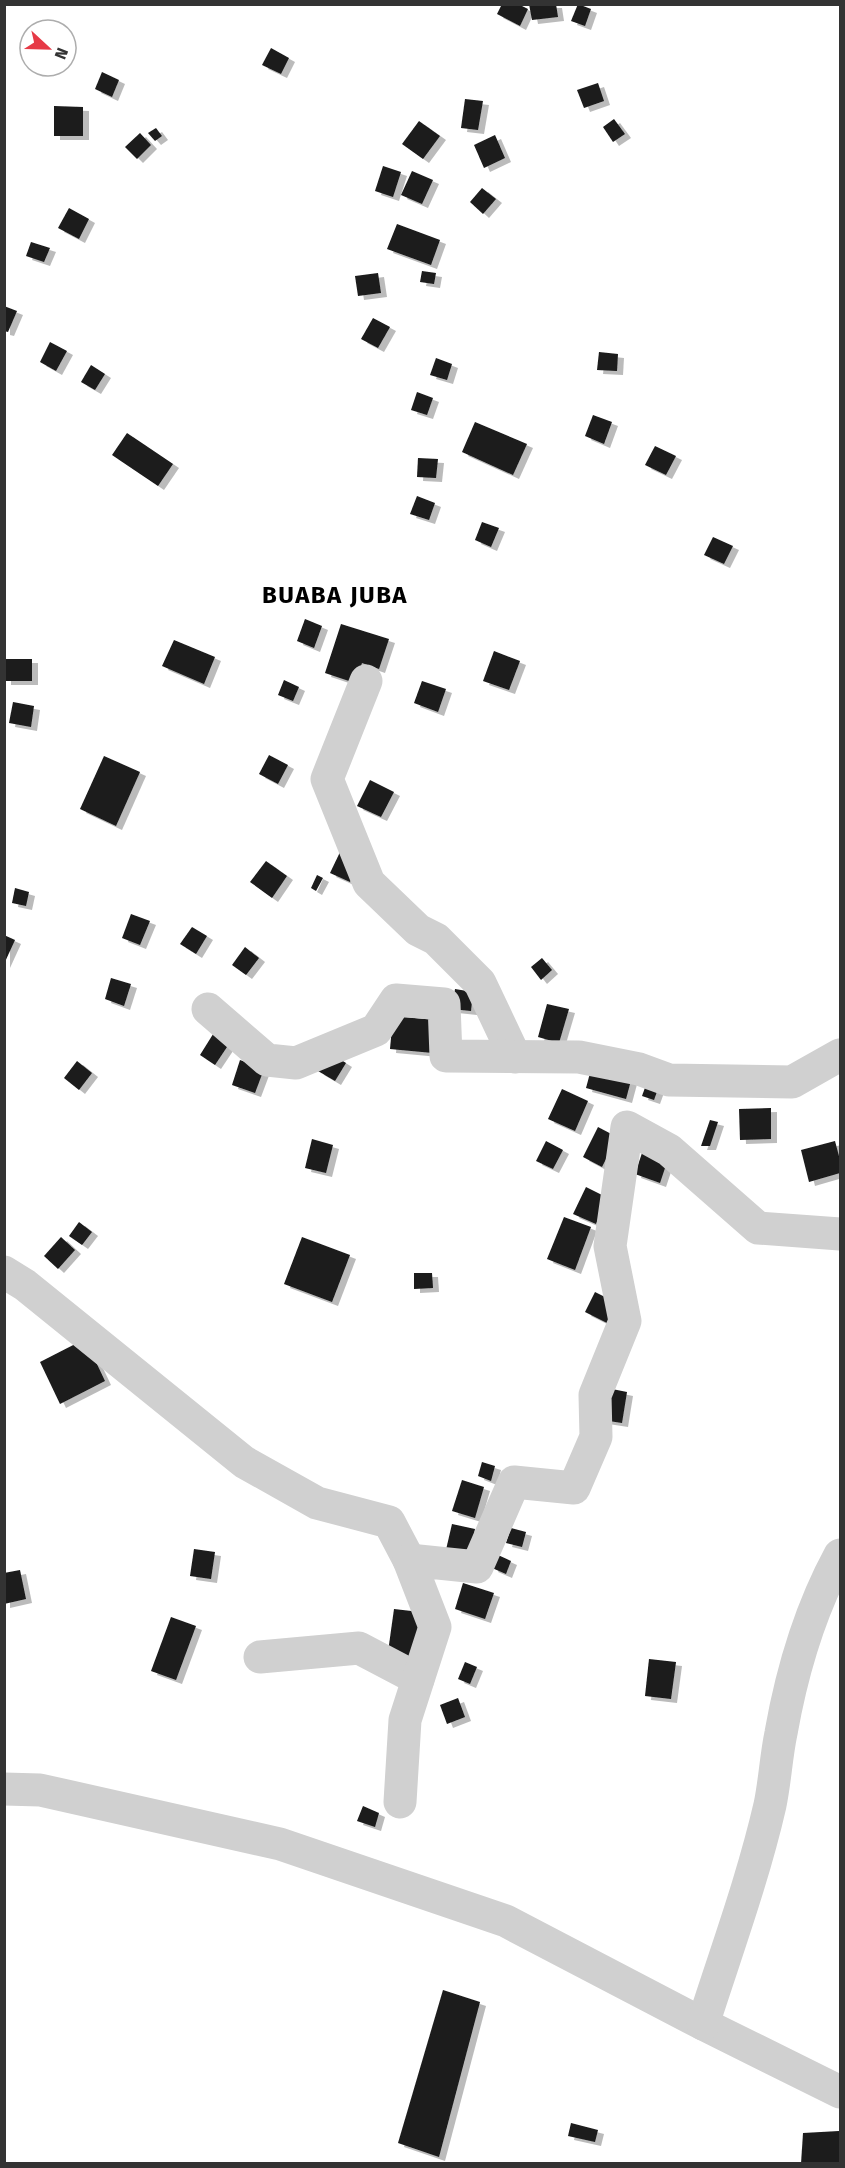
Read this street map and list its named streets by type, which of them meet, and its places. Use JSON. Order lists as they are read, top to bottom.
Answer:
{
  "districts": ["BUABA JUBA"],
  "north": "right"
}
